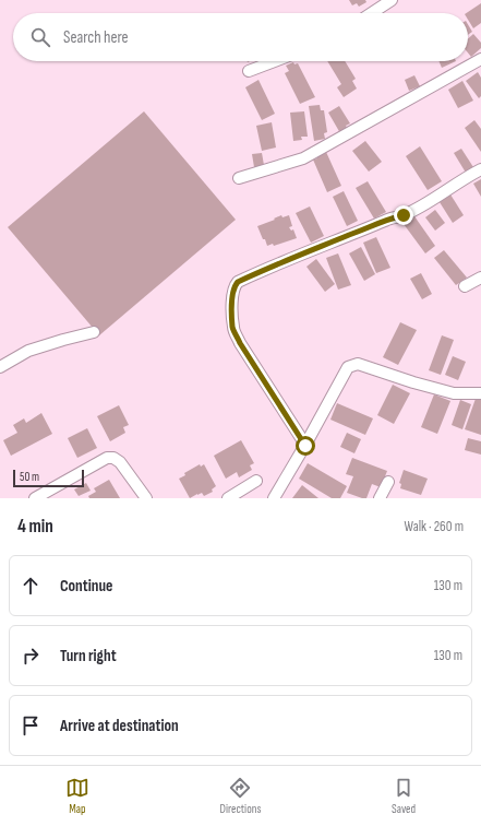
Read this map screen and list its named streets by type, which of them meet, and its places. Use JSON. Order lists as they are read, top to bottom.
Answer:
{
  "scale_bar": "50 m",
  "page": {
    "search": "Search here",
    "scale": "50 m",
    "heading": ["4 min", "Walk · 260 m"],
    "list": [
      ["Continue", "130 m"],
      ["Turn right", "130 m"],
      "Arrive at destination"
    ],
    "nav": ["Map", "Directions", "Saved"]
  }
}
